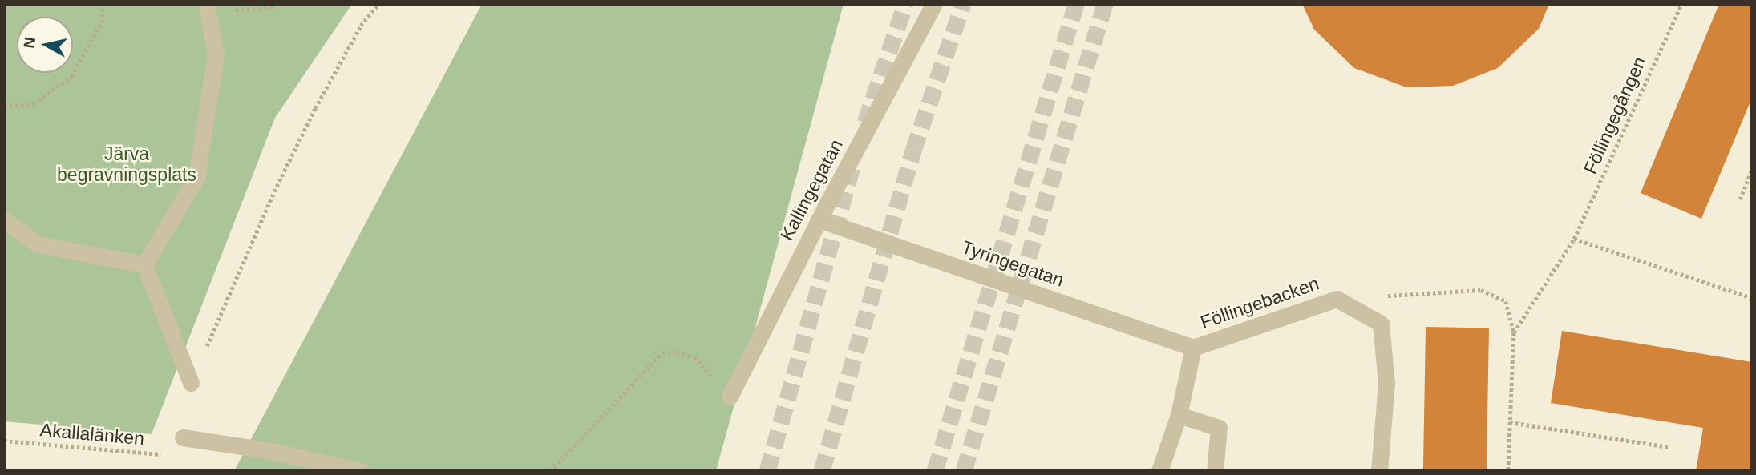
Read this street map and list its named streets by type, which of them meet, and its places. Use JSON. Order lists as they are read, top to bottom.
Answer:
{
  "streets": {
    "street": ["Kallingegatan", "Tyringegatan", "Föllingebacken"],
    "path": ["Föllingegången", "Akallalänken"]
  },
  "crossings": [
    ["Kallingegatan", "Tyringegatan"],
    ["Tyringegatan", "Föllingebacken"]
  ],
  "parks": ["Järva begravningsplats"],
  "north": "left"
}
